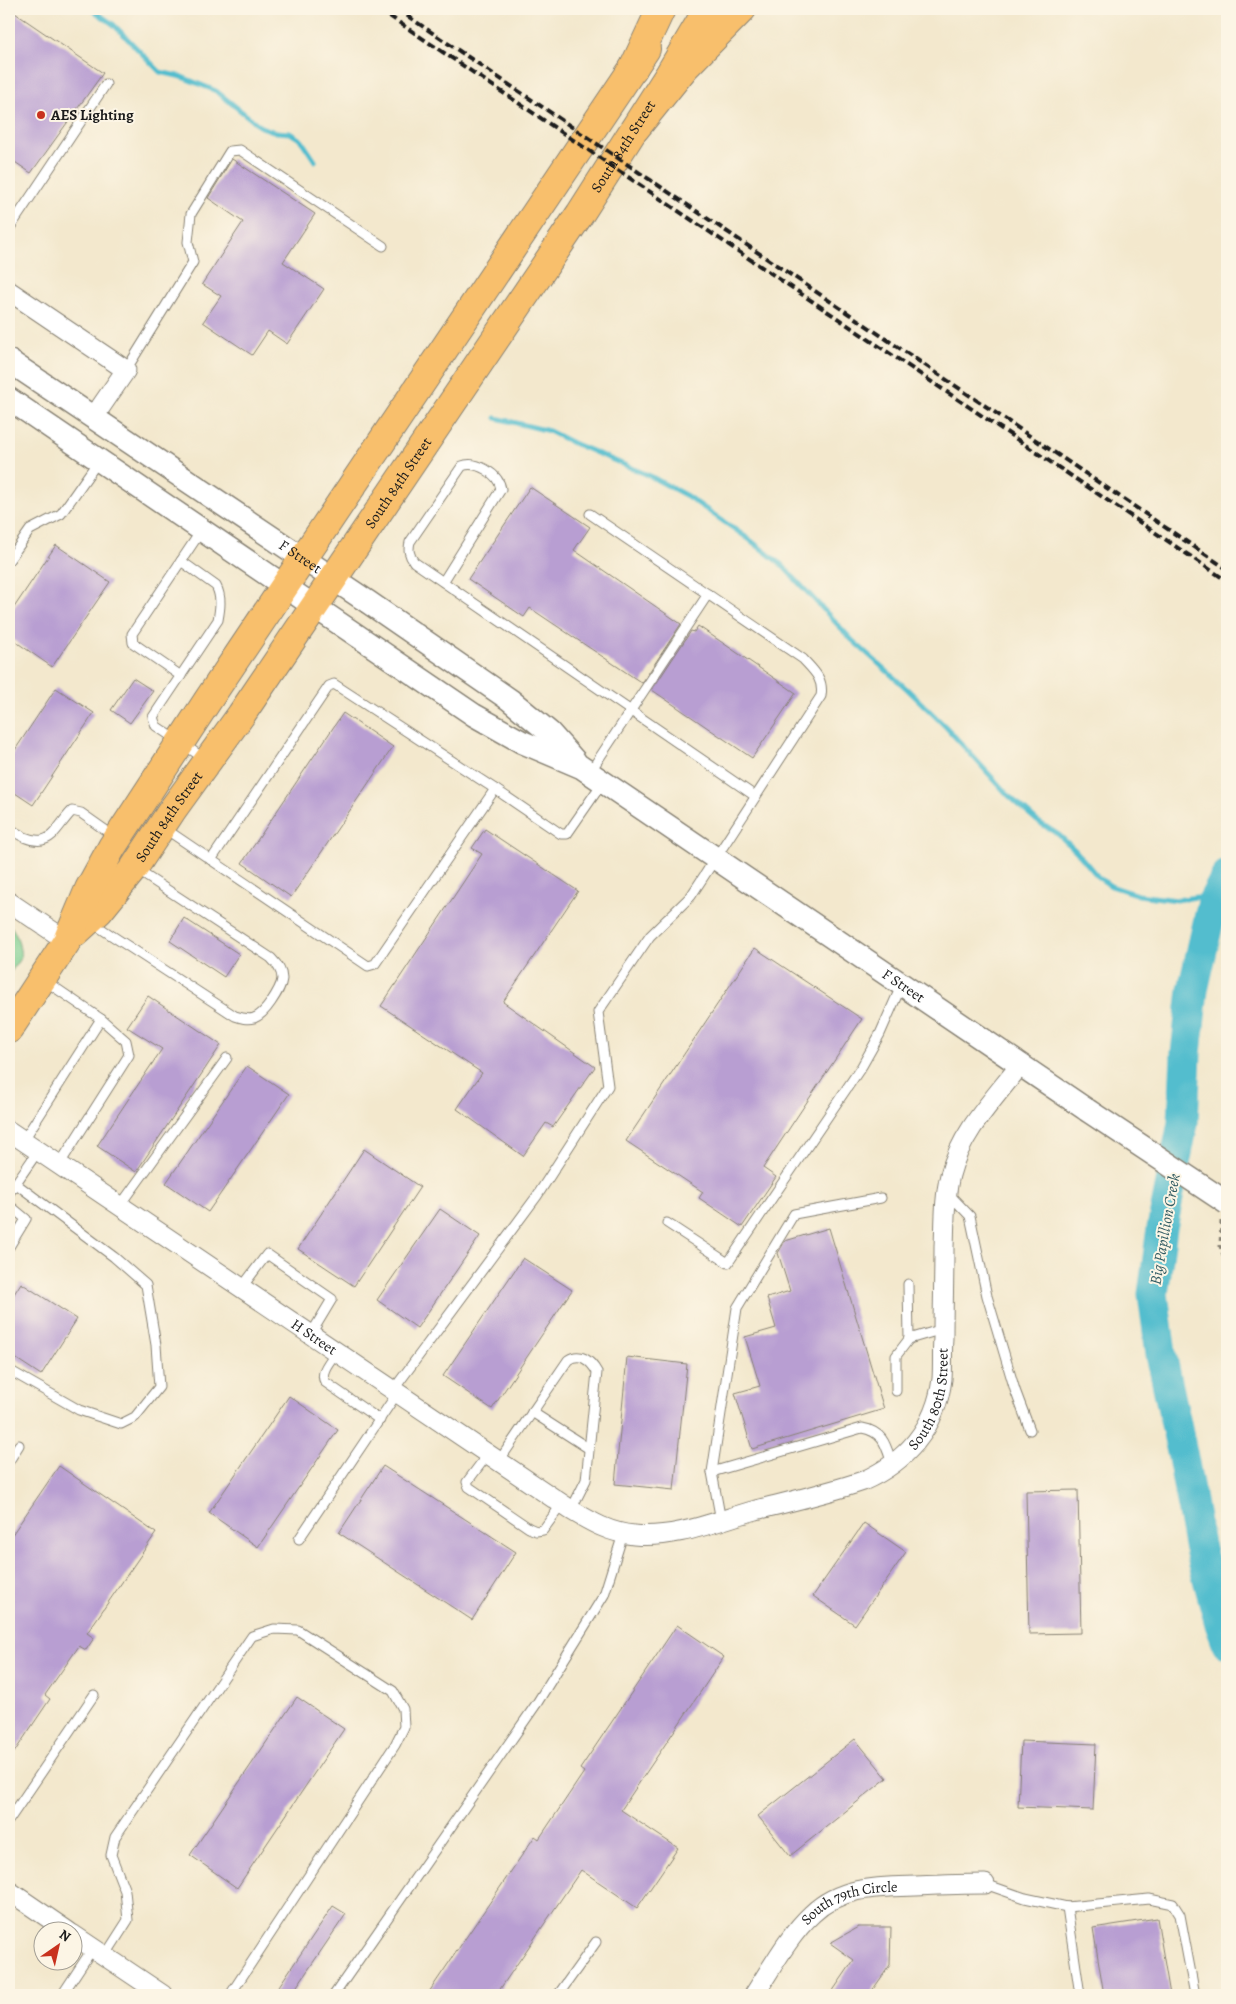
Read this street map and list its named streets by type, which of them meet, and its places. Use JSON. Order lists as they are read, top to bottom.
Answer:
{
  "streets": {
    "main road": ["South 84th Street"],
    "street": [
      "F Street",
      "H Street",
      "South 80th Street",
      "South 79th Circle"
    ]
  },
  "crossings": [
    ["South 84th Street", "F Street"],
    ["F Street", "South 80th Street"],
    ["H Street", "South 80th Street"]
  ],
  "water": ["Big Papillion Creek"],
  "places": ["AES Lighting"],
  "north": "top right"
}
